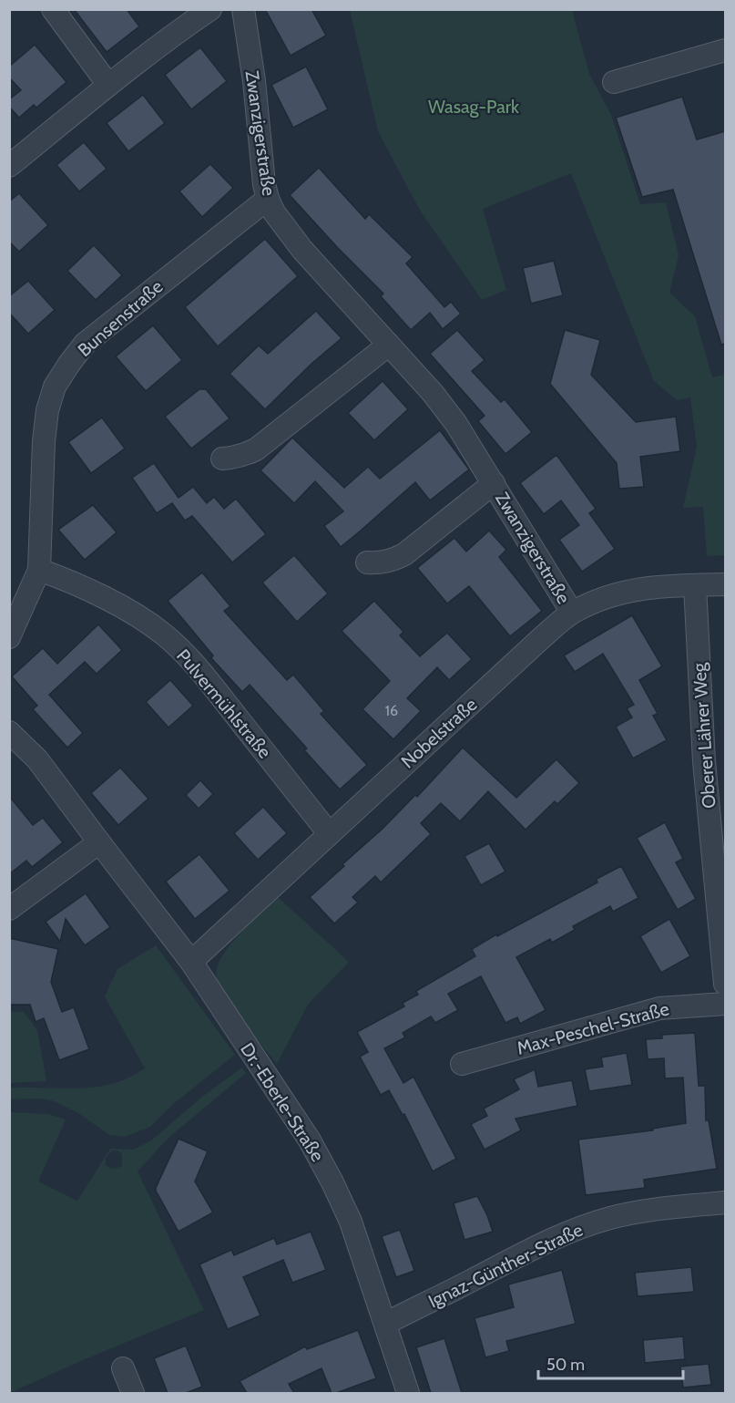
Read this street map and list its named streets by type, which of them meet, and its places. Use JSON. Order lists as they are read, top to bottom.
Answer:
{
  "streets": {
    "street": [
      "Zwanzigerstraße",
      "Bunsenstraße",
      "Pulvermühlstraße",
      "Nobelstraße",
      "Oberer Lährer Weg",
      "Max-Peschel-Straße",
      "Dr.-Eberle-Straße",
      "Ignaz-Günther-Straße"
    ]
  },
  "crossings": [
    ["Zwanzigerstraße", "Bunsenstraße"],
    ["Zwanzigerstraße", "Nobelstraße"],
    ["Bunsenstraße", "Pulvermühlstraße"],
    ["Pulvermühlstraße", "Nobelstraße"],
    ["Nobelstraße", "Oberer Lährer Weg"],
    ["Nobelstraße", "Dr.-Eberle-Straße"],
    ["Dr.-Eberle-Straße", "Ignaz-Günther-Straße"]
  ],
  "parks": ["Wasag-Park"],
  "house_numbers": ["16"],
  "scale_bar": "50 m"
}
